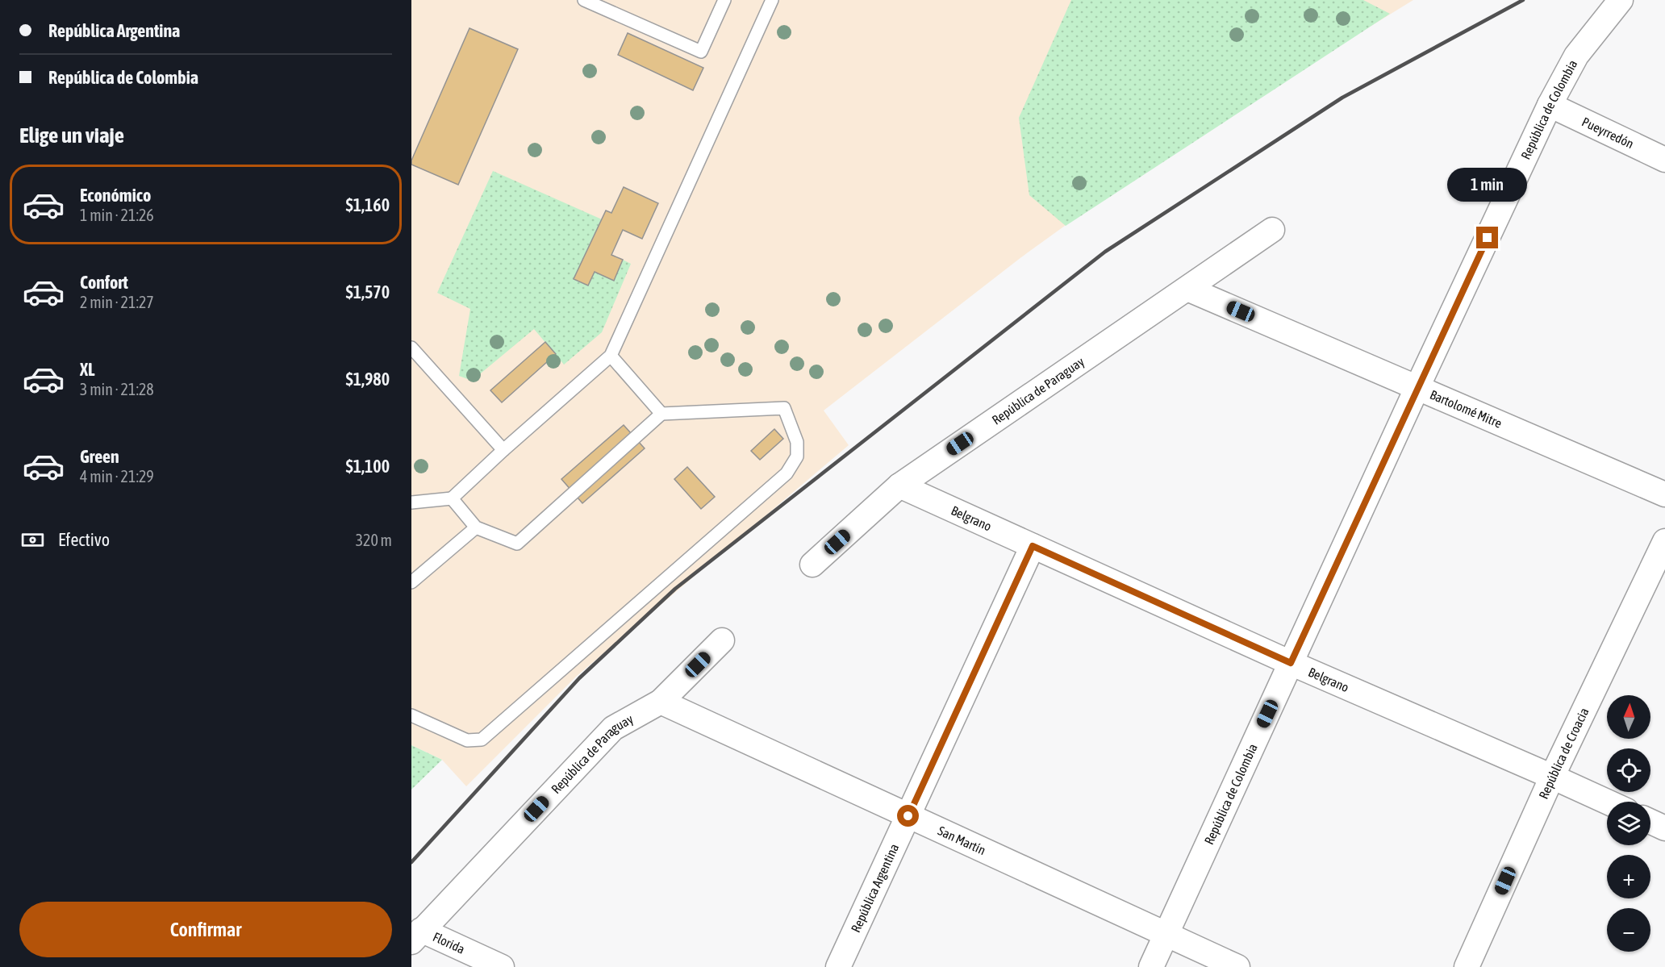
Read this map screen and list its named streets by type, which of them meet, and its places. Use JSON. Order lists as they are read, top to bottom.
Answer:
{
  "streets": {
    "street": [
      "República de Colombia",
      "Pueyrredón",
      "República de Paraguay",
      "Bartolomé Mitre",
      "Belgrano",
      "República de Croacia",
      "San Martín",
      "República Argentina",
      "Florida"
    ]
  },
  "crossings": [
    ["República de Colombia", "Pueyrredón"],
    ["República de Colombia", "Bartolomé Mitre"],
    ["República de Colombia", "Belgrano"],
    ["República de Colombia", "San Martín"],
    ["República de Paraguay", "Bartolomé Mitre"],
    ["República de Paraguay", "Belgrano"],
    ["República de Paraguay", "San Martín"],
    ["República de Paraguay", "Florida"],
    ["Belgrano", "República de Croacia"],
    ["Belgrano", "República Argentina"],
    ["San Martín", "República Argentina"]
  ],
  "north": "top",
  "page": {
    "banner": ["República Argentina", "República de Colombia"],
    "heading": "Elige un viaje",
    "list": [
      {
        "name": "Económico",
        "note": "1 min · 21:26",
        "value": "$1,160"
      },
      {
        "name": "Confort",
        "note": "2 min · 21:27",
        "value": "$1,570"
      },
      {
        "name": "XL",
        "note": "3 min · 21:28",
        "value": "$1,980"
      },
      {
        "name": "Green",
        "note": "4 min · 21:29",
        "value": "$1,100"
      }
    ],
    "bubble": "1 min",
    "pay": ["Efectivo", "320 m"],
    "map_buttons": ["+", "−"],
    "buttons": "Confirmar"
  }
}
